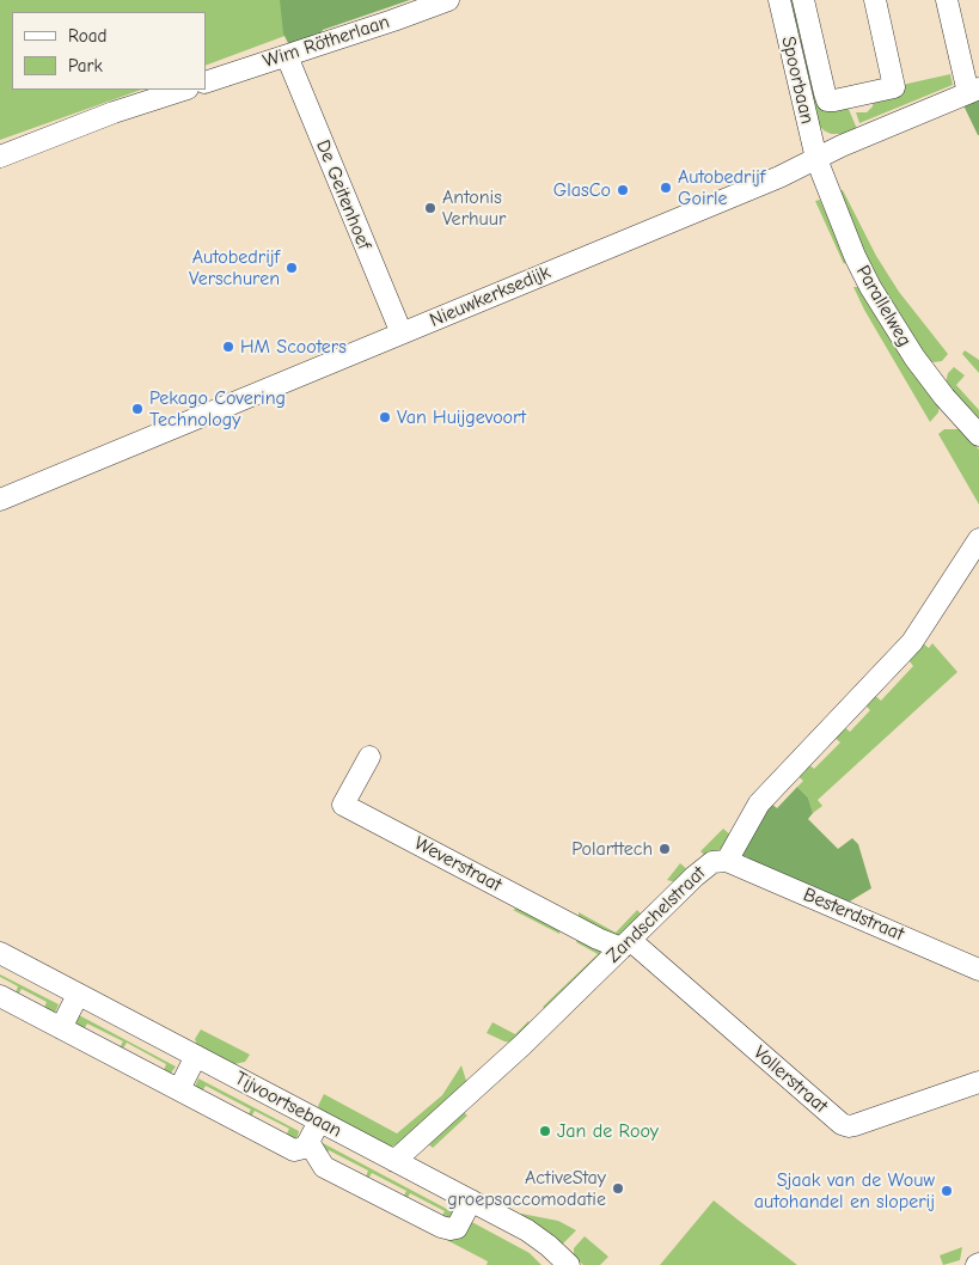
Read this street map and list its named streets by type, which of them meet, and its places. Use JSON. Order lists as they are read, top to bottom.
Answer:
{
  "streets": {
    "street": [
      "Wim Rötherlaan",
      "Spoorbaan",
      "De Geitenhoef",
      "Nieuwkerksedijk",
      "Parallelweg",
      "Weverstraat",
      "Zandschelstraat",
      "Besterdstraat",
      "Vollerstraat",
      "Tijvoortsebaan"
    ]
  },
  "crossings": [
    ["Wim Rötherlaan", "De Geitenhoef"],
    ["Spoorbaan", "Nieuwkerksedijk"],
    ["Spoorbaan", "Parallelweg"],
    ["De Geitenhoef", "Nieuwkerksedijk"],
    ["Nieuwkerksedijk", "Parallelweg"],
    ["Weverstraat", "Zandschelstraat"],
    ["Weverstraat", "Vollerstraat"],
    ["Zandschelstraat", "Besterdstraat"],
    ["Zandschelstraat", "Vollerstraat"],
    ["Zandschelstraat", "Tijvoortsebaan"]
  ],
  "places": [
    "Autobedrijf Goirle",
    "GlasCo",
    "Antonis Verhuur",
    "Autobedrijf Verschuren",
    "HM Scooters",
    "Pekago Covering Technology",
    "Van Huijgevoort",
    "Polarttech",
    "Jan de Rooy",
    "ActiveStay groepsaccomodatie",
    "Sjaak van de Wouw autohandel en sloperij"
  ],
  "legend": ["Road", "Park"]
}
